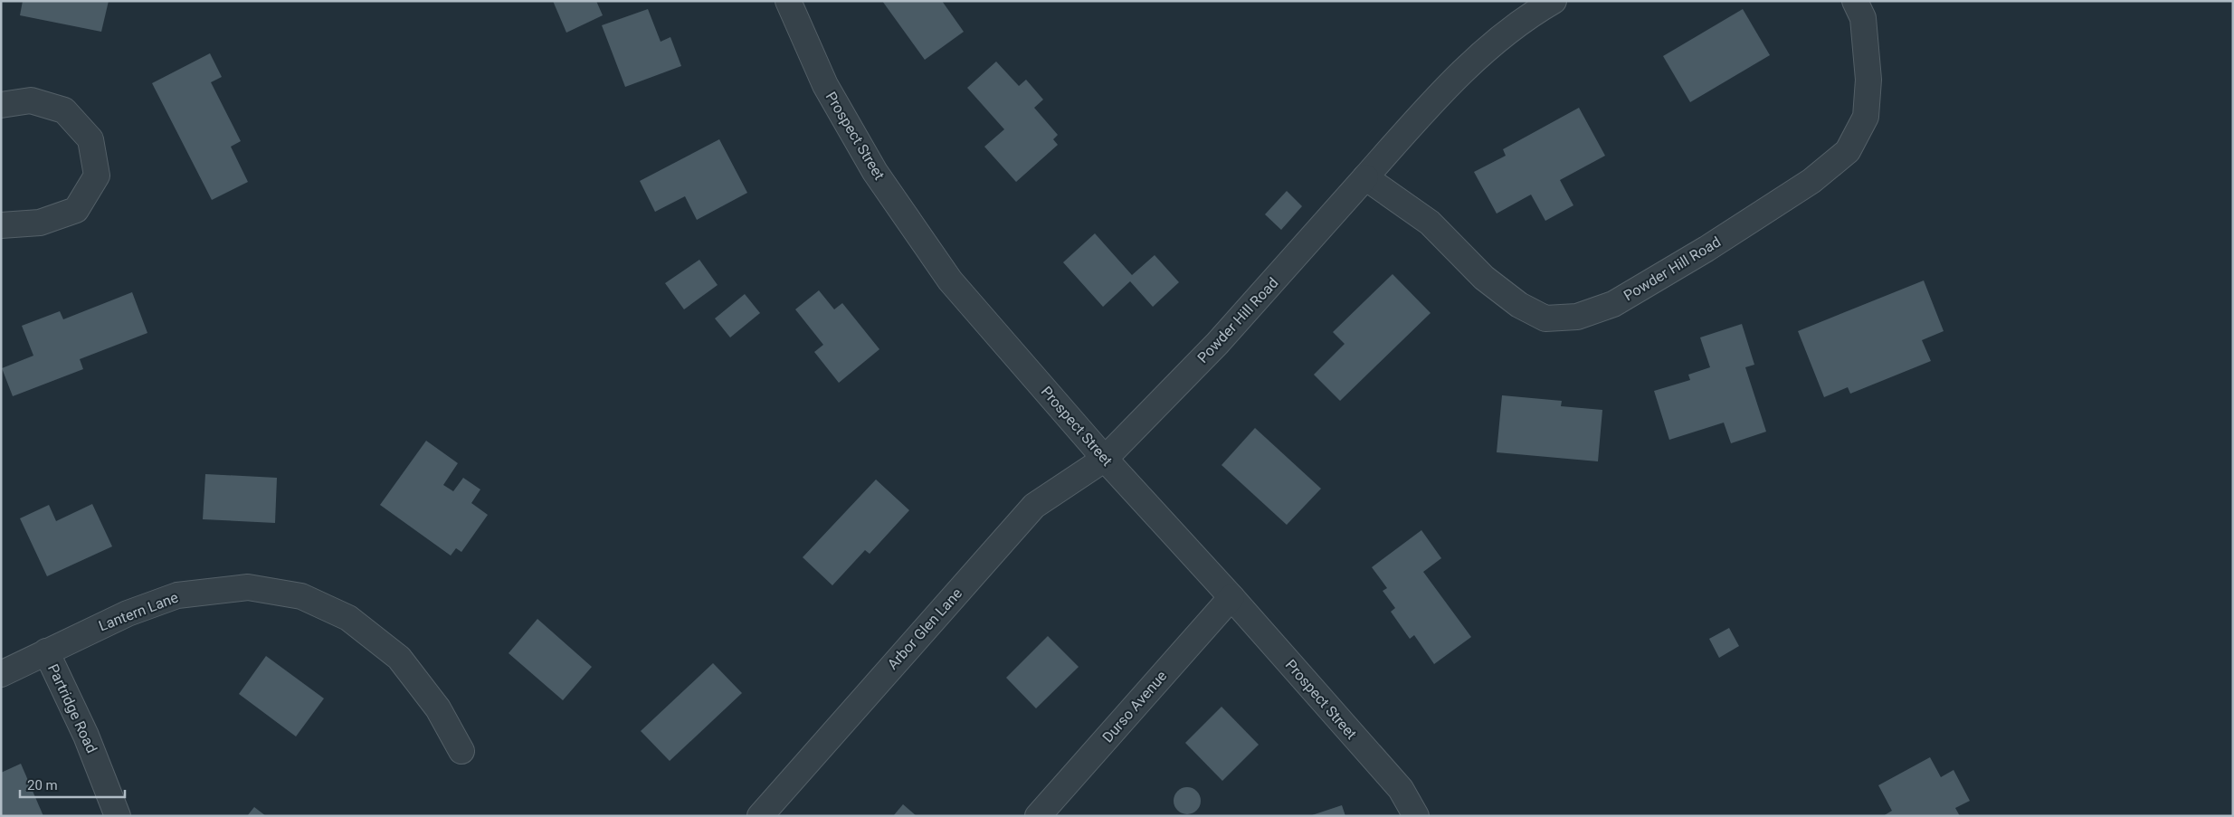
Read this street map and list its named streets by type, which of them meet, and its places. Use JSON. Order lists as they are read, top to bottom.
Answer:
{
  "streets": {
    "street": [
      "Prospect Street",
      "Powder Hill Road",
      "Lantern Lane",
      "Arbor Glen Lane",
      "Durso Avenue",
      "Partridge Road"
    ]
  },
  "crossings": [
    ["Prospect Street", "Powder Hill Road"],
    ["Prospect Street", "Arbor Glen Lane"],
    ["Prospect Street", "Durso Avenue"],
    ["Powder Hill Road", "Arbor Glen Lane"],
    ["Lantern Lane", "Partridge Road"]
  ],
  "scale_bar": "20 m"
}
